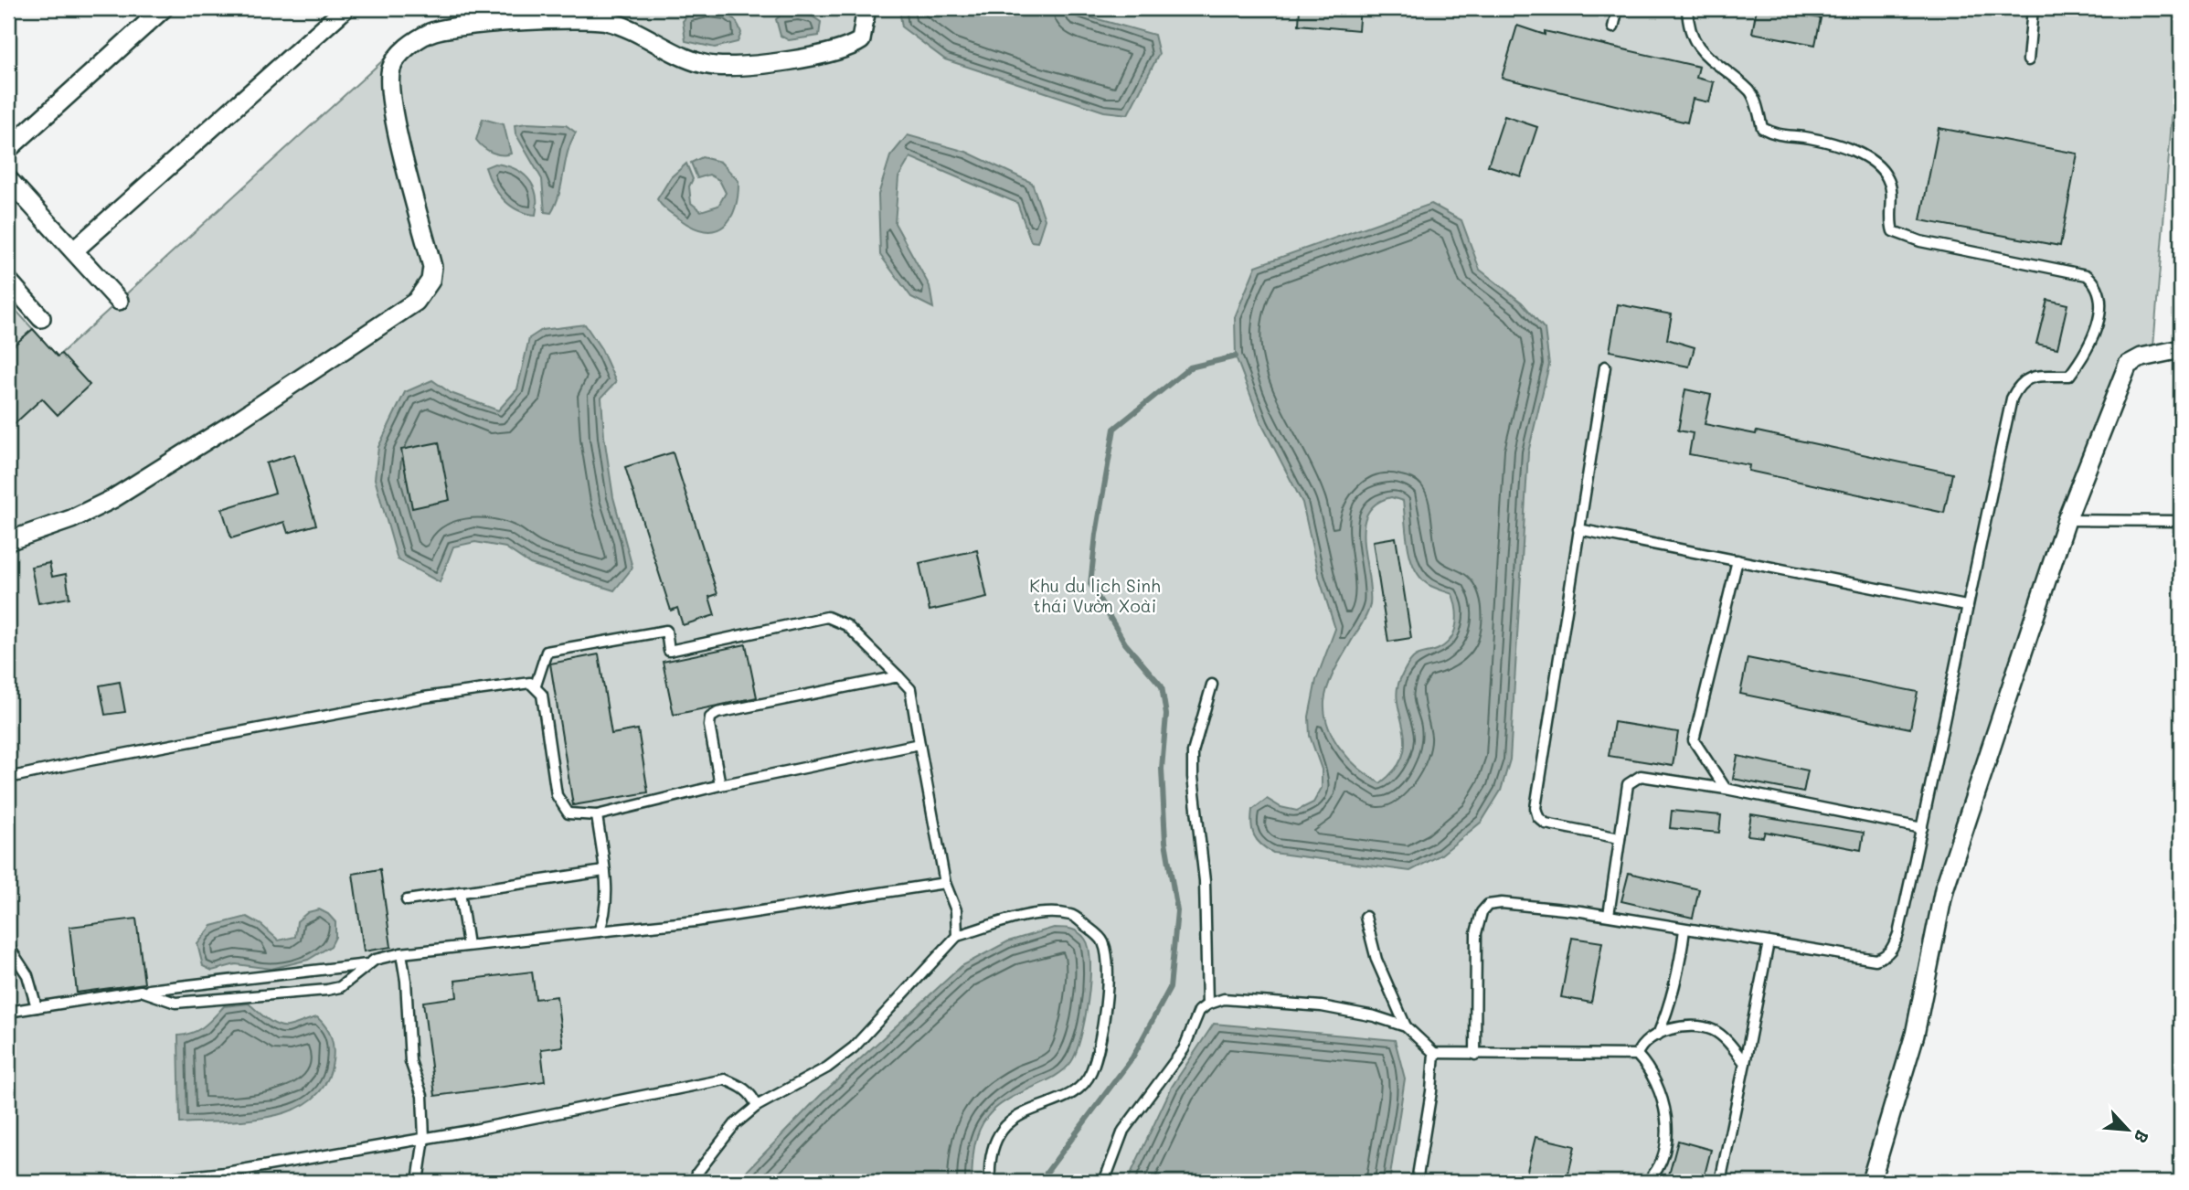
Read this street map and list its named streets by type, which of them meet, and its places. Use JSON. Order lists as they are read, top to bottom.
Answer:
{
  "parks": ["Khu du lịch Sinh thái Vườn Xoài"],
  "north": "bottom right"
}
